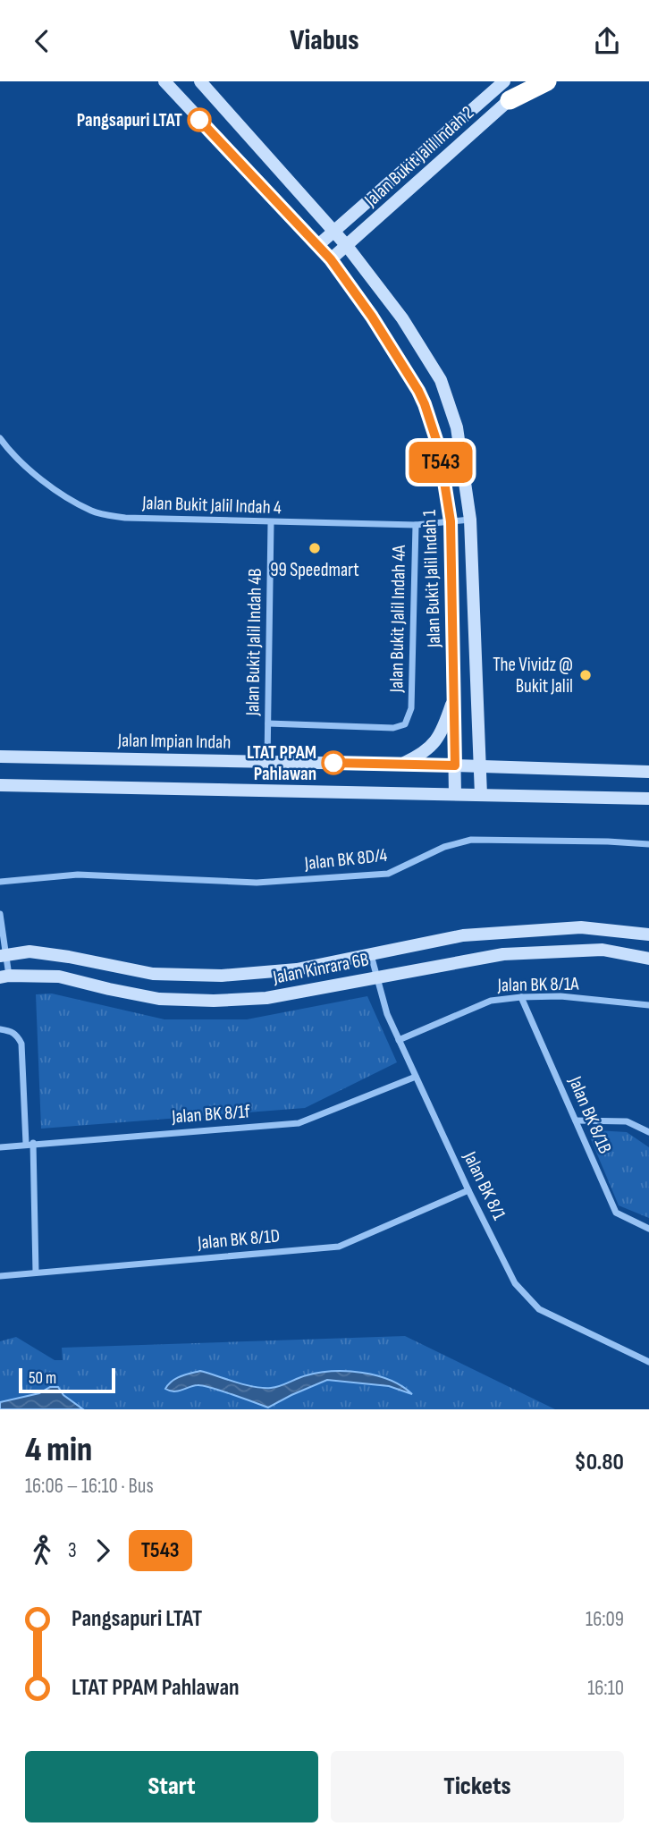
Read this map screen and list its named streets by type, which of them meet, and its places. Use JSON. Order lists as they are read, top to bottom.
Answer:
{
  "streets": {
    "street": [
      "Jalan Bukit Jalil Indah 2",
      "Jalan Bukit Jalil Indah 4",
      "Jalan Bukit Jalil Indah 1",
      "Jalan Bukit Jalil Indah 4A",
      "Jalan Bukit Jalil Indah 4B",
      "Jalan Impian Indah",
      "Jalan BK 8D/4",
      "Jalan Kinrara 6B",
      "Jalan BK 8/1A",
      "Jalan BK 8/1f",
      "Jalan BK 8/1B",
      "Jalan BK 8/1",
      "Jalan BK 8/1D"
    ]
  },
  "crossings": [
    ["Jalan Bukit Jalil Indah 2", "Jalan Bukit Jalil Indah 1"],
    ["Jalan Bukit Jalil Indah 4", "Jalan Bukit Jalil Indah 1"],
    ["Jalan Bukit Jalil Indah 4", "Jalan Bukit Jalil Indah 4A"],
    ["Jalan Bukit Jalil Indah 4", "Jalan Bukit Jalil Indah 4B"],
    ["Jalan Bukit Jalil Indah 1", "Jalan Impian Indah"],
    ["Jalan Bukit Jalil Indah 4A", "Jalan Bukit Jalil Indah 4B"],
    ["Jalan Bukit Jalil Indah 4B", "Jalan Impian Indah"],
    ["Jalan Kinrara 6B", "Jalan BK 8/1"],
    ["Jalan BK 8/1A", "Jalan BK 8/1B"],
    ["Jalan BK 8/1A", "Jalan BK 8/1"],
    ["Jalan BK 8/1f", "Jalan BK 8/1"],
    ["Jalan BK 8/1", "Jalan BK 8/1D"]
  ],
  "places": [
    "Pangsapuri LTAT",
    "99 Speedmart",
    "The Vividz @ Bukit Jalil",
    "LTAT PPAM Pahlawan"
  ],
  "lines": ["bus line T543"],
  "scale_bar": "50 m",
  "page": {
    "header": "Viabus",
    "on_map": "T543",
    "scale": "50 m",
    "heading": ["4 min", "16:06 – 16:10 · Bus", "$0.80"],
    "legs": ["3", "T543"],
    "list": [
      {
        "name": "Pangsapuri LTAT",
        "value": "16:09"
      },
      {
        "name": "LTAT PPAM Pahlawan",
        "value": "16:10"
      }
    ],
    "buttons": ["Start", "Tickets"]
  }
}
